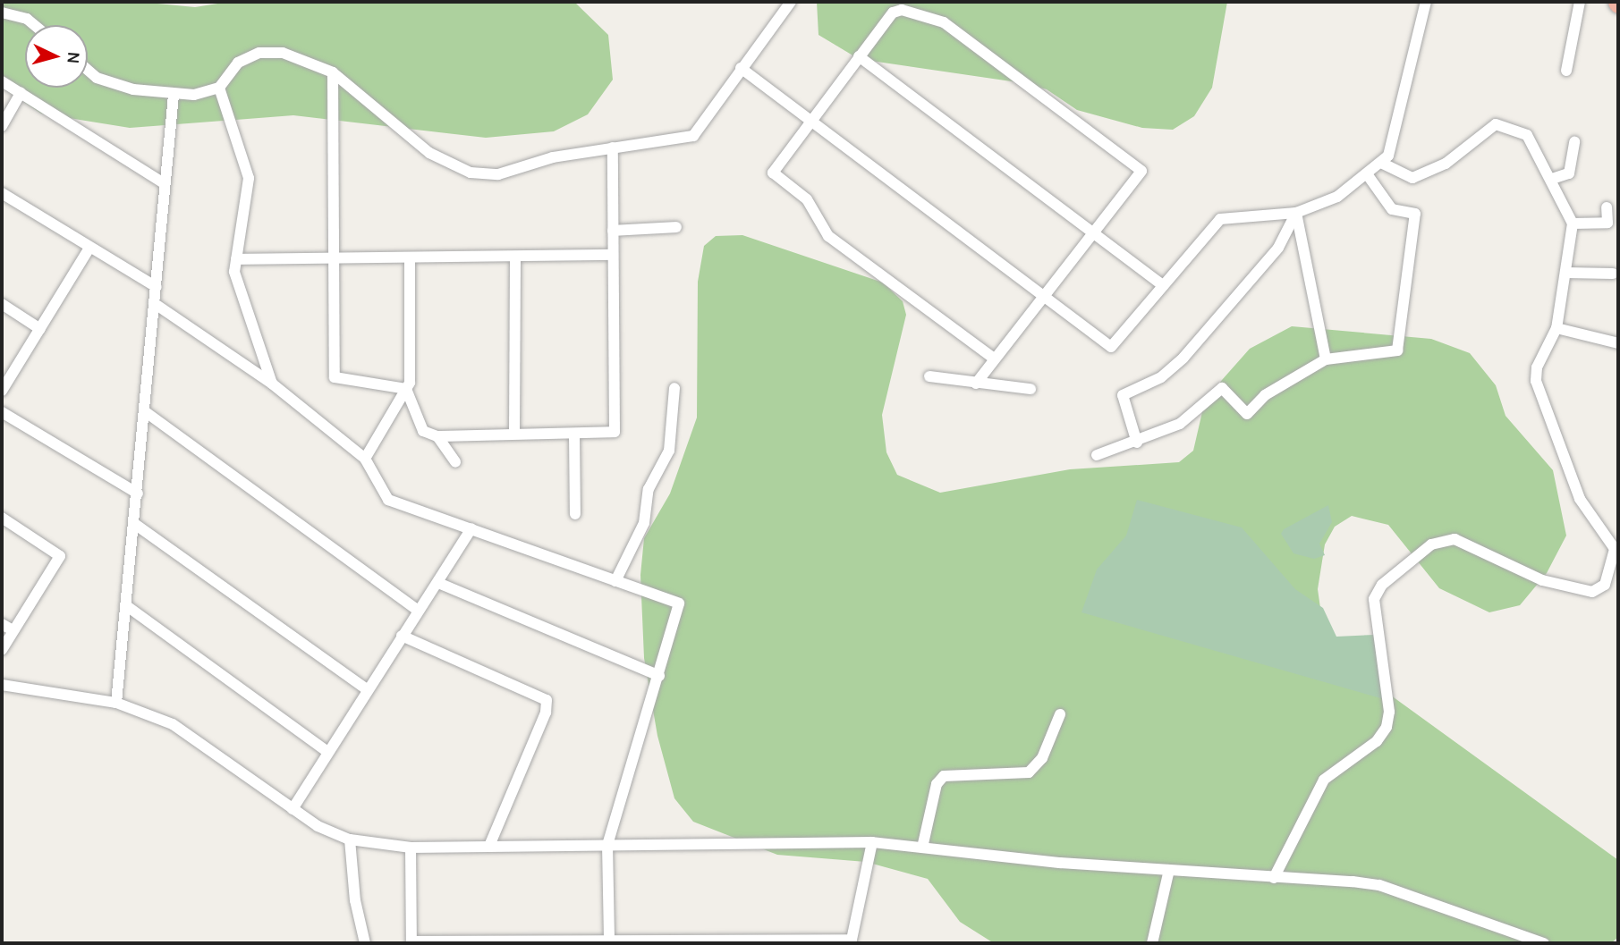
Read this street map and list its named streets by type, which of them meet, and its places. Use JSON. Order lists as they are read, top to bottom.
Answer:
{
  "north": "right"
}
